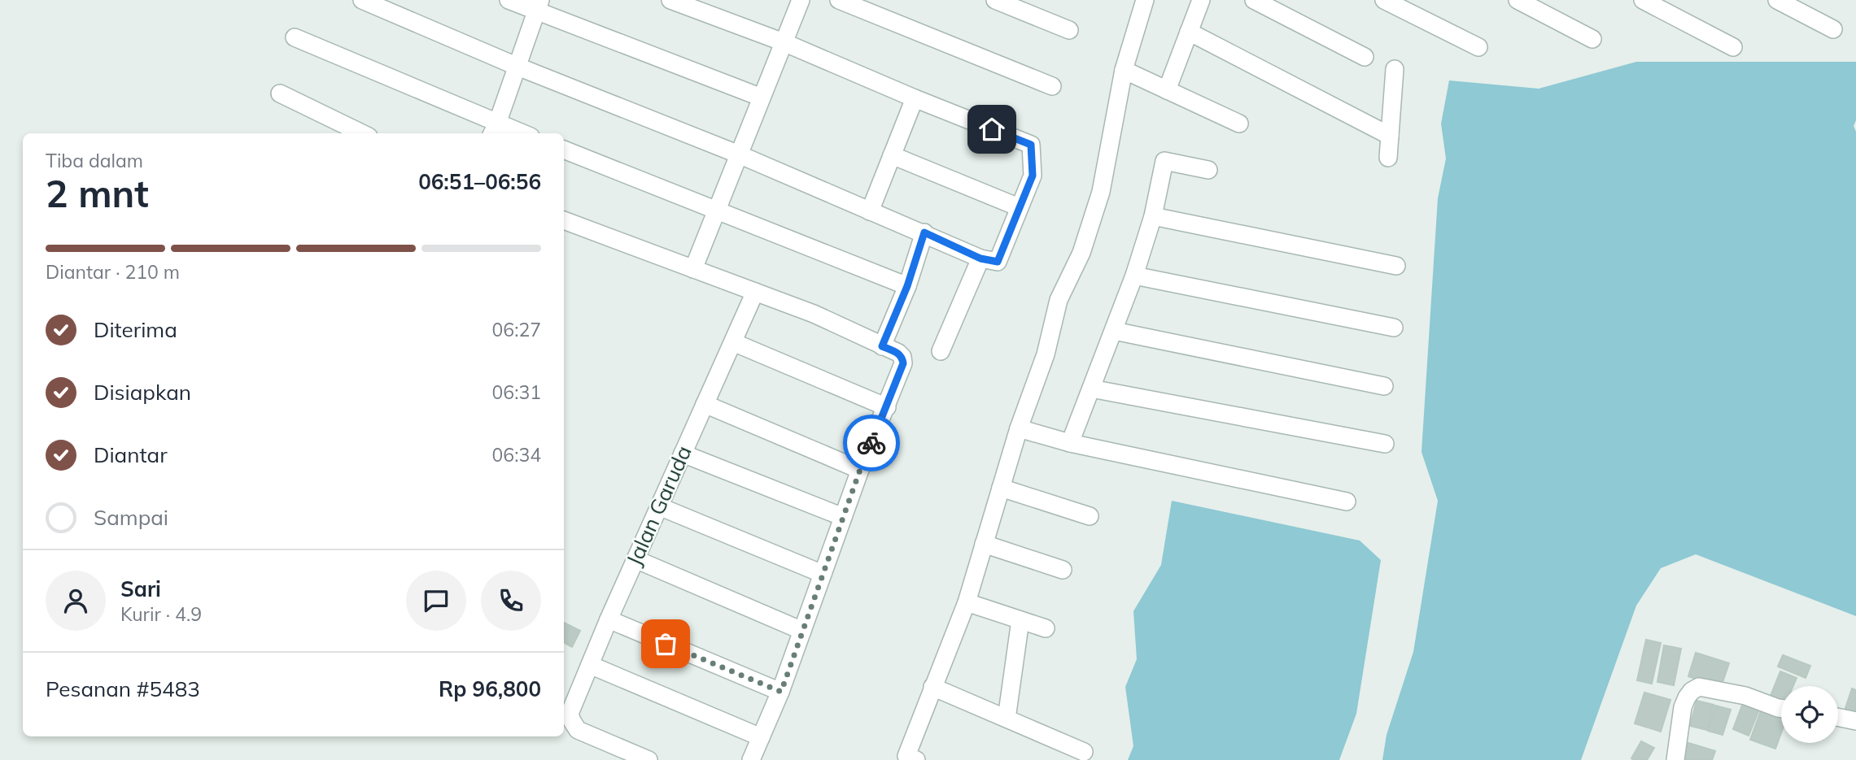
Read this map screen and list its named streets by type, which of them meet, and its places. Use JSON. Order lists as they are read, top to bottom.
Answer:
{
  "streets": {
    "street": ["Jalan Garuda"]
  },
  "page": {
    "heading": ["2 mnt", "Tiba dalam", "06:51–06:56"],
    "panel": [
      "Sari",
      "Kurir · 4.9",
      "Pesanan #5483",
      "Rp 96,800"
    ],
    "bar": "Diantar · 210 m",
    "list": [
      ["Diterima", "06:27"],
      ["Disiapkan", "06:31"],
      ["Diantar", "06:34"],
      "Sampai"
    ]
  }
}
